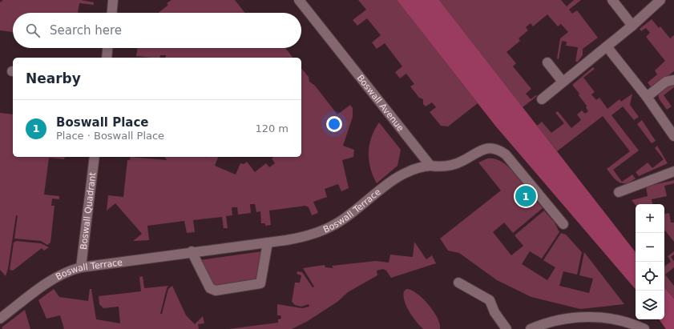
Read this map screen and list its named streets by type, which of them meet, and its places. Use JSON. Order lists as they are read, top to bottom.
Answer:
{
  "streets": {
    "street": ["Boswall Avenue", "Boswall Terrace", "Boswall Quadrant"]
  },
  "crossings": [
    ["Boswall Avenue", "Boswall Terrace"],
    ["Boswall Terrace", "Boswall Quadrant"]
  ],
  "page": {
    "search": "Search here",
    "heading": "Nearby",
    "list": [
      {
        "mark": "1",
        "name": "Boswall Place",
        "note": "Place · Boswall Place",
        "value": "120 m"
      }
    ],
    "pins": "1",
    "map_buttons": ["+", "−"]
  }
}
